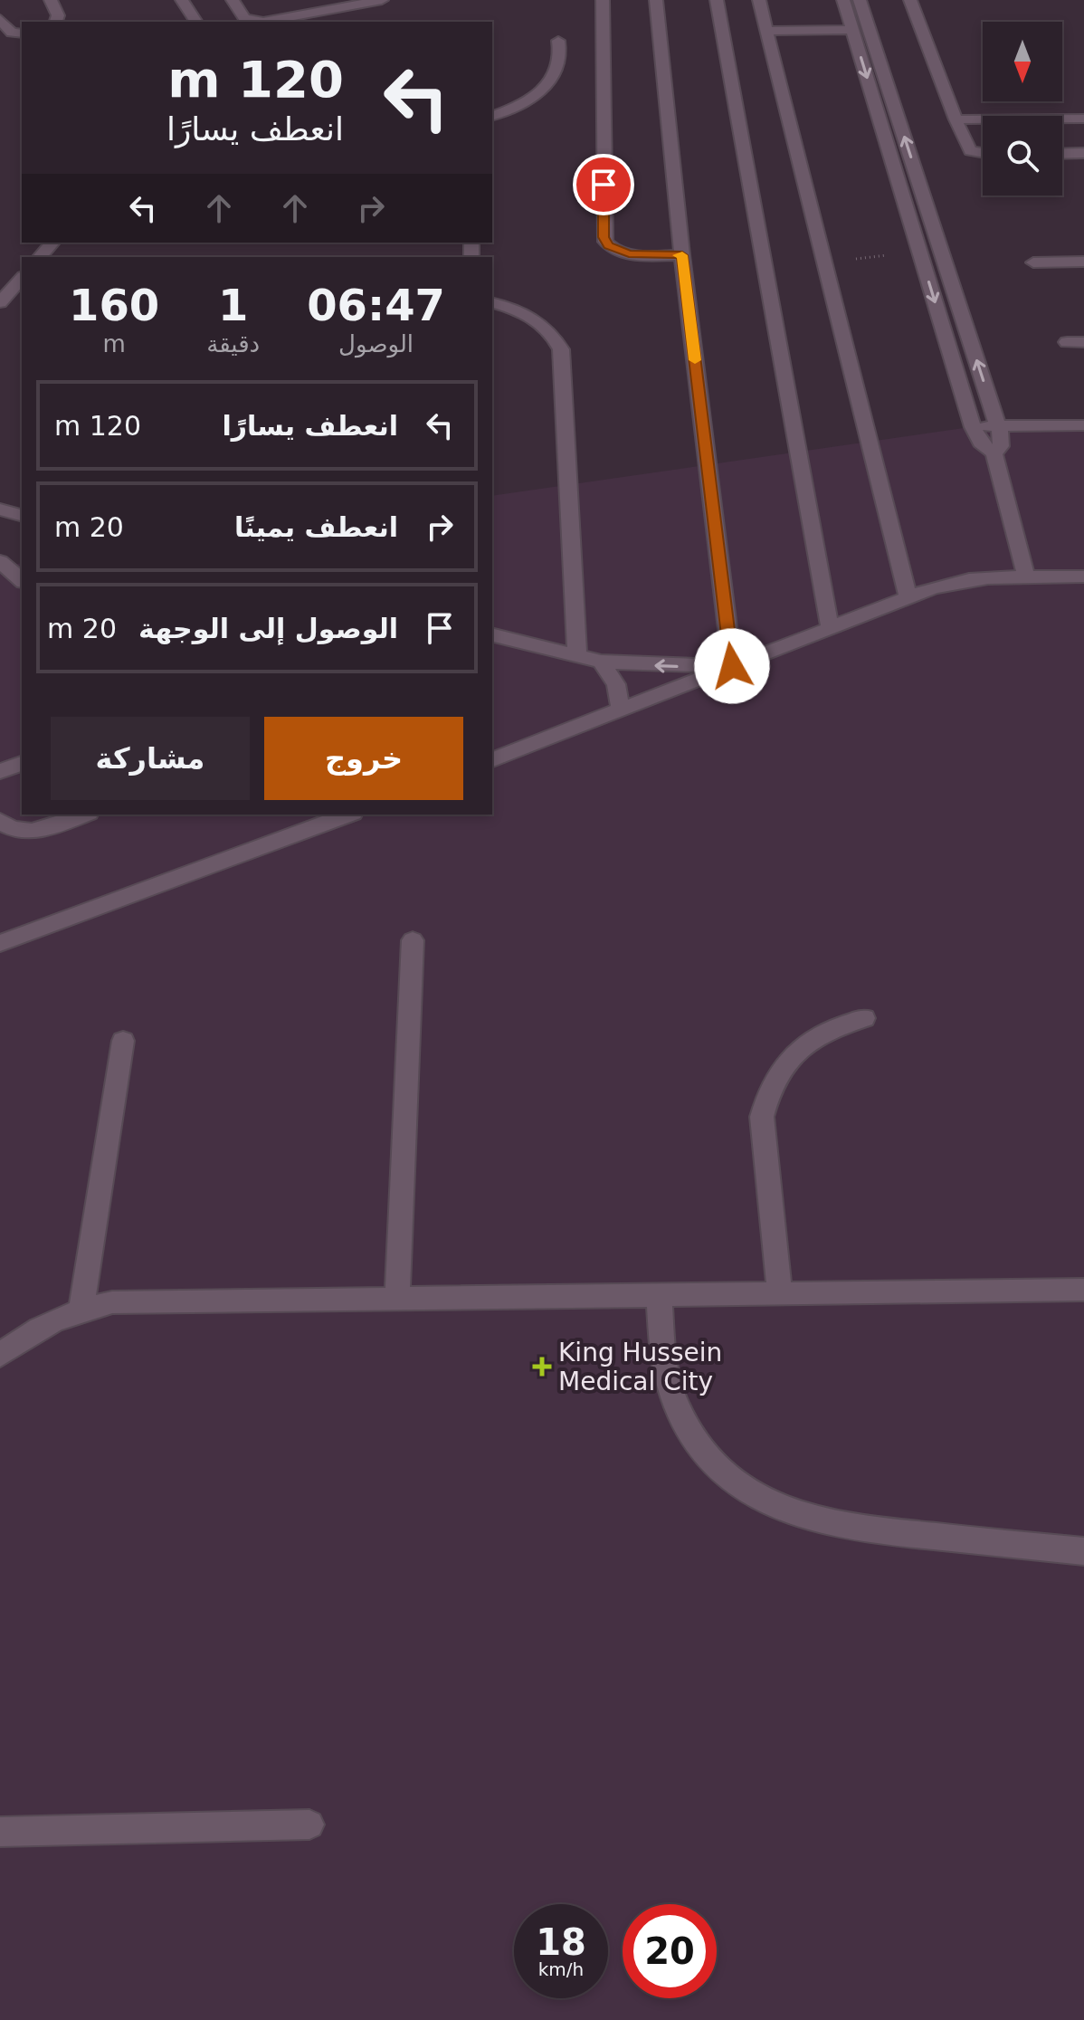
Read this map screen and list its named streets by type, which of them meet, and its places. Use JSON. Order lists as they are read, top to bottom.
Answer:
{
  "places": {
    "health": ["King Hussein Medical City"]
  },
  "north": "bottom",
  "page": {
    "turn": ["120 m", "انعطف يسارًا"],
    "eta": [
      "06:47",
      "الوصول",
      "1",
      "دقيقة",
      "160",
      "m"
    ],
    "list": [
      {
        "name": "انعطف يسارًا",
        "value": "120 m"
      },
      {
        "name": "انعطف يمينًا",
        "value": "20 m"
      },
      {
        "name": "الوصول إلى الوجهة",
        "value": "20 m"
      }
    ],
    "buttons": ["خروج", "مشاركة"],
    "speed": "18 km/h",
    "limit": "20"
  }
}
